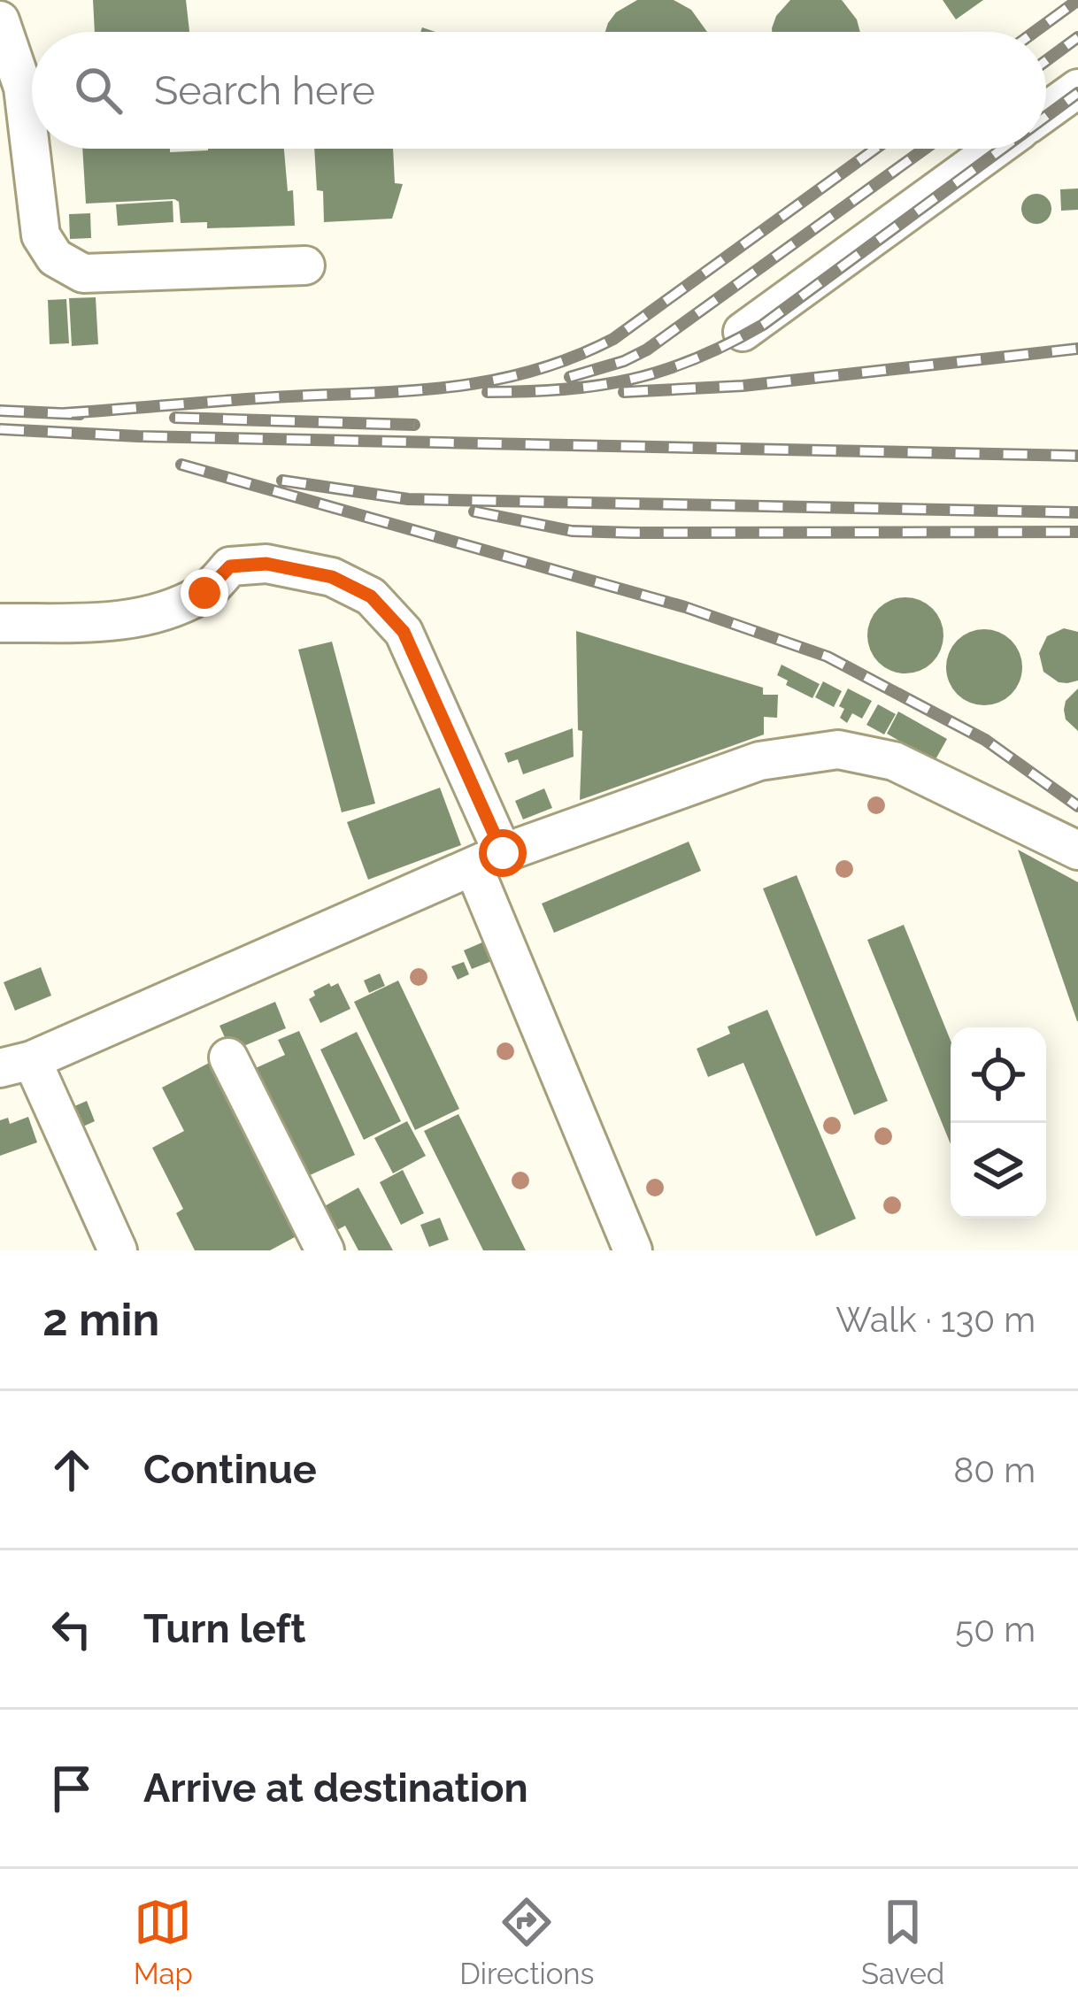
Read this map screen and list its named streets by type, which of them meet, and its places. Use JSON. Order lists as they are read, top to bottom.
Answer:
{
  "page": {
    "search": "Search here",
    "heading": ["2 min", "Walk · 130 m"],
    "list": [
      ["Continue", "80 m"],
      ["Turn left", "50 m"],
      "Arrive at destination"
    ],
    "nav": ["Map", "Directions", "Saved"]
  }
}
